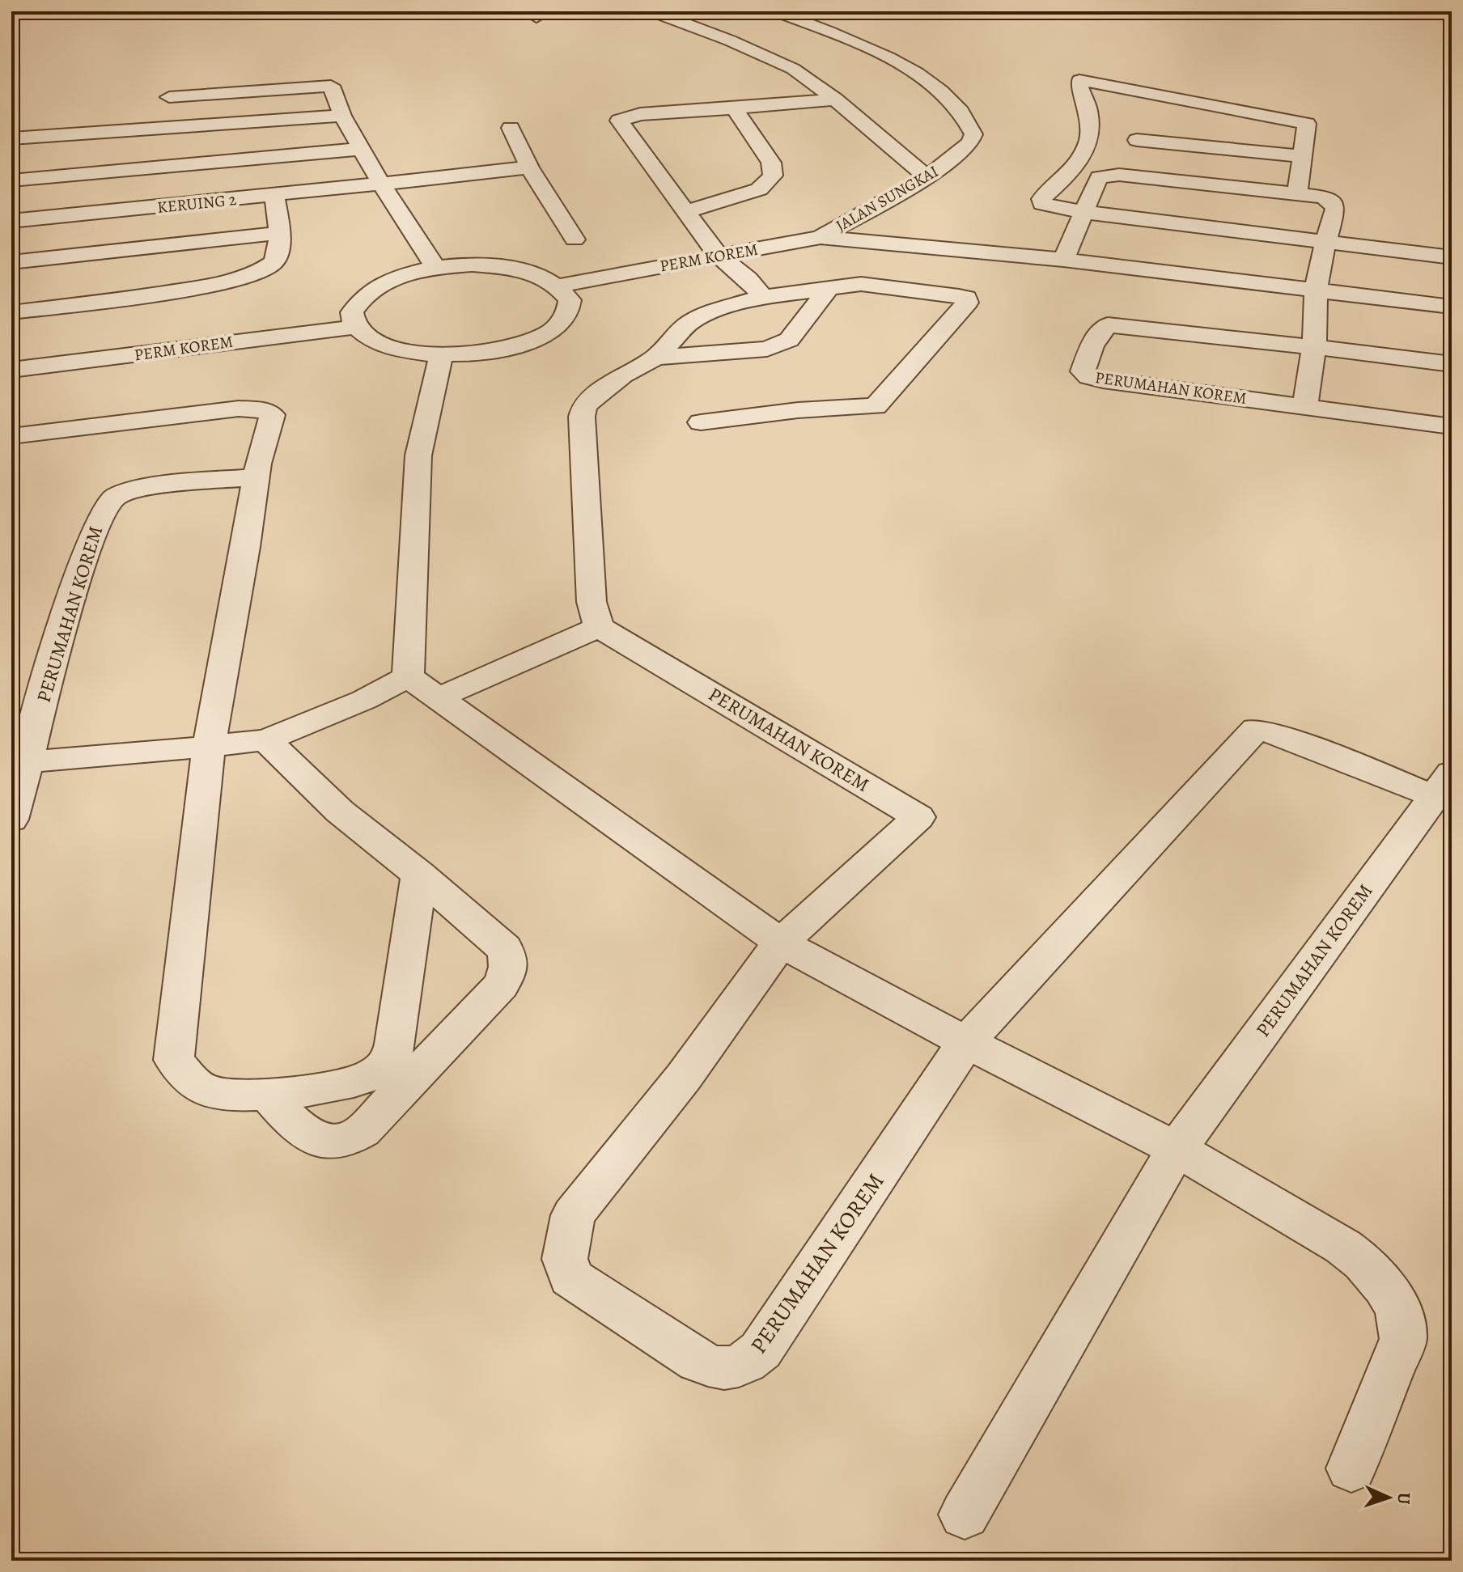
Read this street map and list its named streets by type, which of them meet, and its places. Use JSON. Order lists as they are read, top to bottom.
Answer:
{
  "streets": {
    "street": [
      "JALAN SUNGKAI",
      "KERUING 2",
      "PERM KOREM",
      "PERUMAHAN KOREM"
    ]
  },
  "crossings": [
    ["JALAN SUNGKAI", "PERM KOREM"]
  ],
  "north": "right"
}
